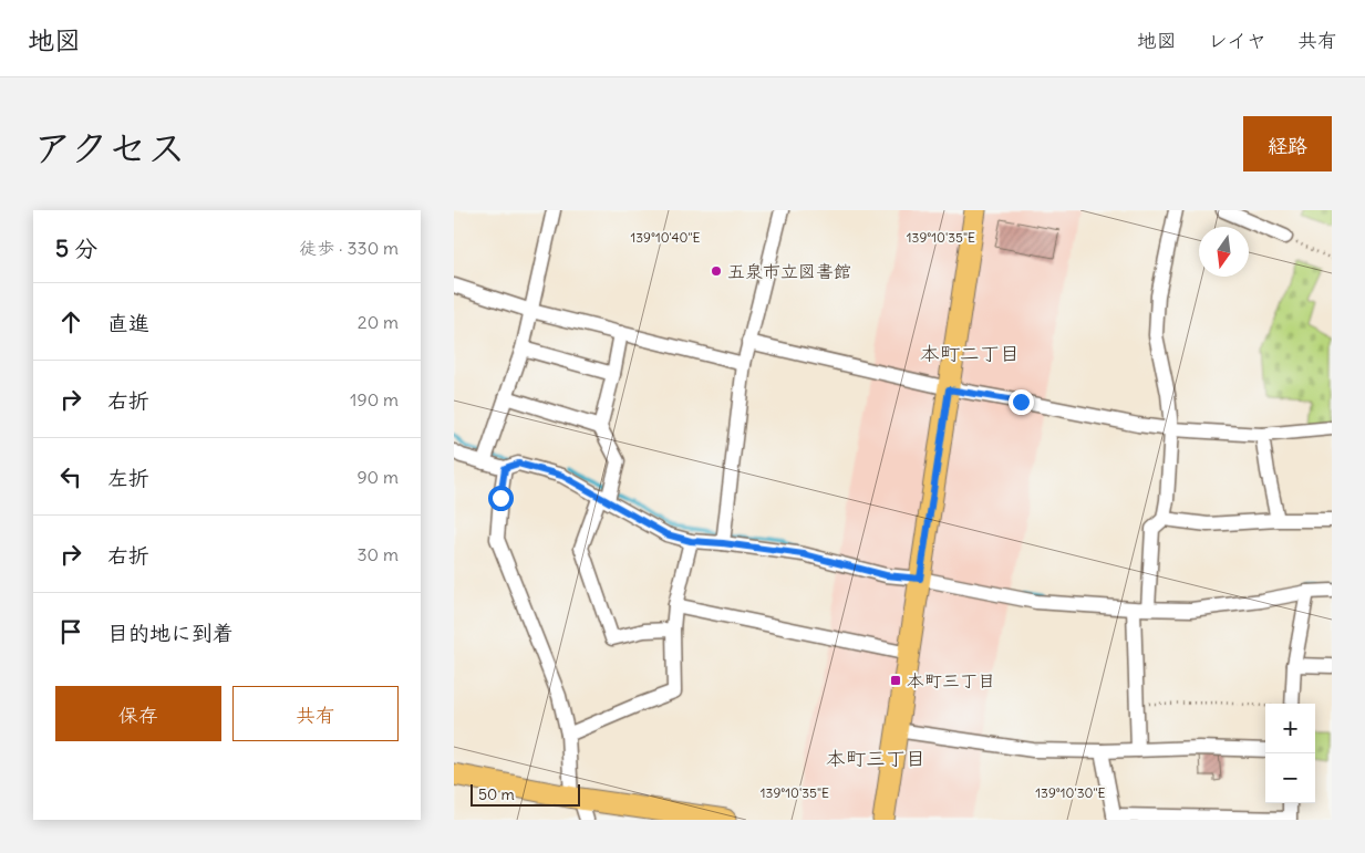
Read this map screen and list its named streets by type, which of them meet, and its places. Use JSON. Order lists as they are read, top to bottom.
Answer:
{
  "districts": ["本町二丁目", "本町三丁目"],
  "places": {
    "other": ["五泉市立図書館"],
    "transit": ["本町三丁目"]
  },
  "scale_bar": "50 m",
  "north": "bottom",
  "page": {
    "header": "地図",
    "nav": ["地図", "レイヤ", "共有"],
    "title": "アクセス",
    "buttons": [
      "経路",
      ["保存", "共有"]
    ],
    "heading": ["5 分", "徒歩 · 330 m"],
    "list": [
      ["直進", "20 m"],
      ["右折", "190 m"],
      ["左折", "90 m"],
      ["右折", "30 m"],
      "目的地に到着"
    ],
    "map_buttons": ["+", "−"],
    "scale": "50 m"
  },
  "coordinates": ["139°10'40\"E", "139°10'35\"E", "139°10'30\"E"]
}
